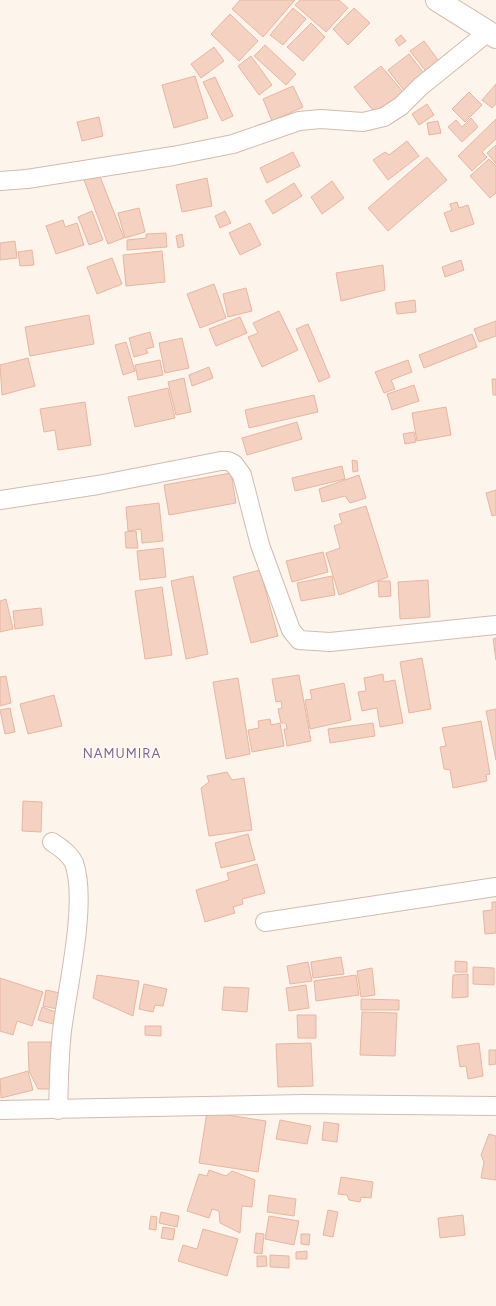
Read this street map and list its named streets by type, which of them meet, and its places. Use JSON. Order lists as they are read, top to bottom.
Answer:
{
  "districts": ["NAMUMIRA"]
}
